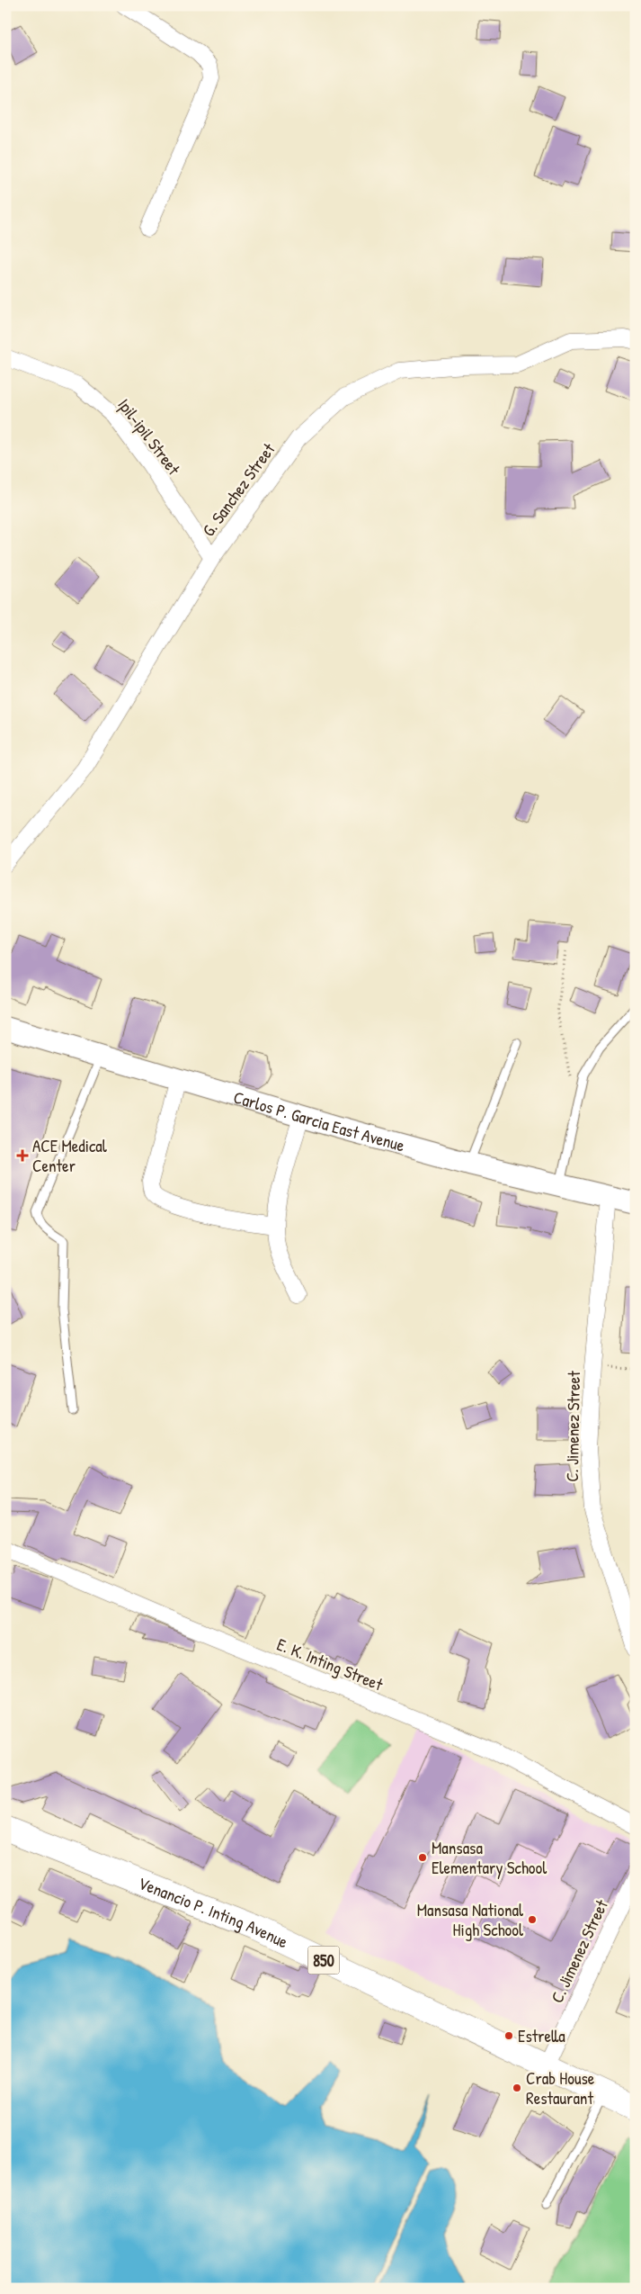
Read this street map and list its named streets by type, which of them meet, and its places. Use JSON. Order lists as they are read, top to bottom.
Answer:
{
  "streets": {
    "main road": ["Carlos P. Garcia East Avenue", "Venancio P. Inting Avenue", "850"],
    "street": [
      "Ipil-ipil Street",
      "G. Sanchez Street",
      "C. Jimenez Street",
      "E. K. Inting Street"
    ]
  },
  "crossings": [
    ["Ipil-ipil Street", "G. Sanchez Street"],
    ["Carlos P. Garcia East Avenue", "C. Jimenez Street"],
    ["C. Jimenez Street", "Venancio P. Inting Avenue"]
  ],
  "places": {
    "health": ["ACE Medical Center"],
    "other": [
      "Mansasa Elementary School",
      "Mansasa National High School",
      "Estrella",
      "Crab House Restaurant"
    ]
  }
}
